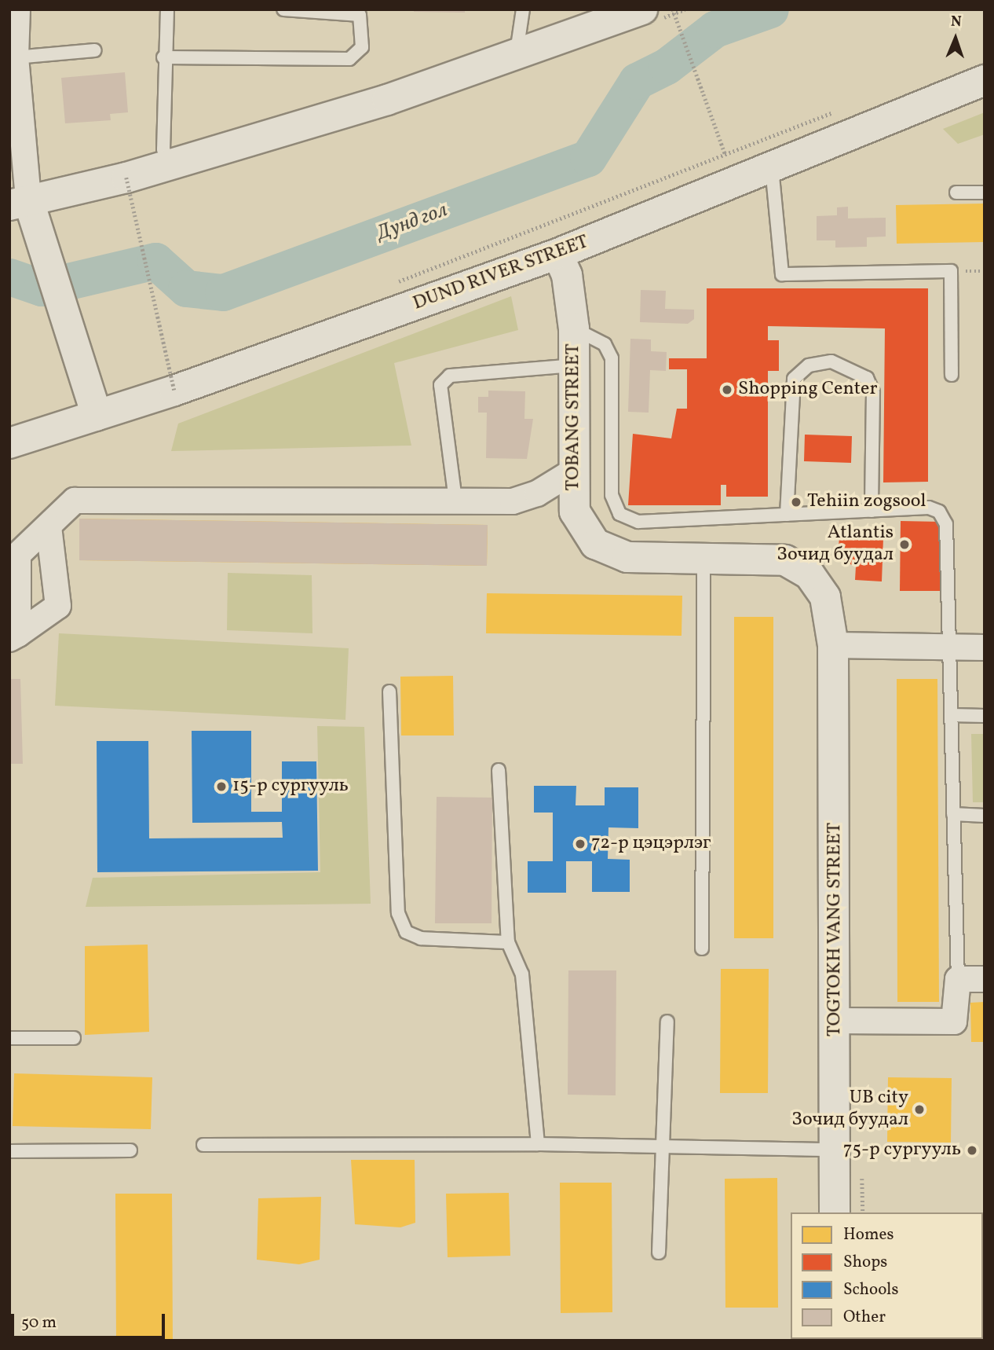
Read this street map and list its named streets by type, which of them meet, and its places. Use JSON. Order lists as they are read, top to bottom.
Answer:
{
  "streets": {
    "street": ["DUND RIVER STREET", "TOBANG STREET", "TOGTOKH VANG STREET"]
  },
  "crossings": [
    ["DUND RIVER STREET", "TOBANG STREET"],
    ["TOBANG STREET", "TOGTOKH VANG STREET"]
  ],
  "water": ["Дунд гол"],
  "places": [
    "Shopping Center",
    "Tehiin zogsool",
    "Atlantis Зочид буудал",
    "15-р сургууль",
    "72-р цэцэрлэг",
    "UB city Зочид буудал",
    "75-р сургууль"
  ],
  "legend": [
    "Homes",
    "Shops",
    "Schools",
    "Other"
  ],
  "scale_bar": "50 m",
  "north": "top"
}
